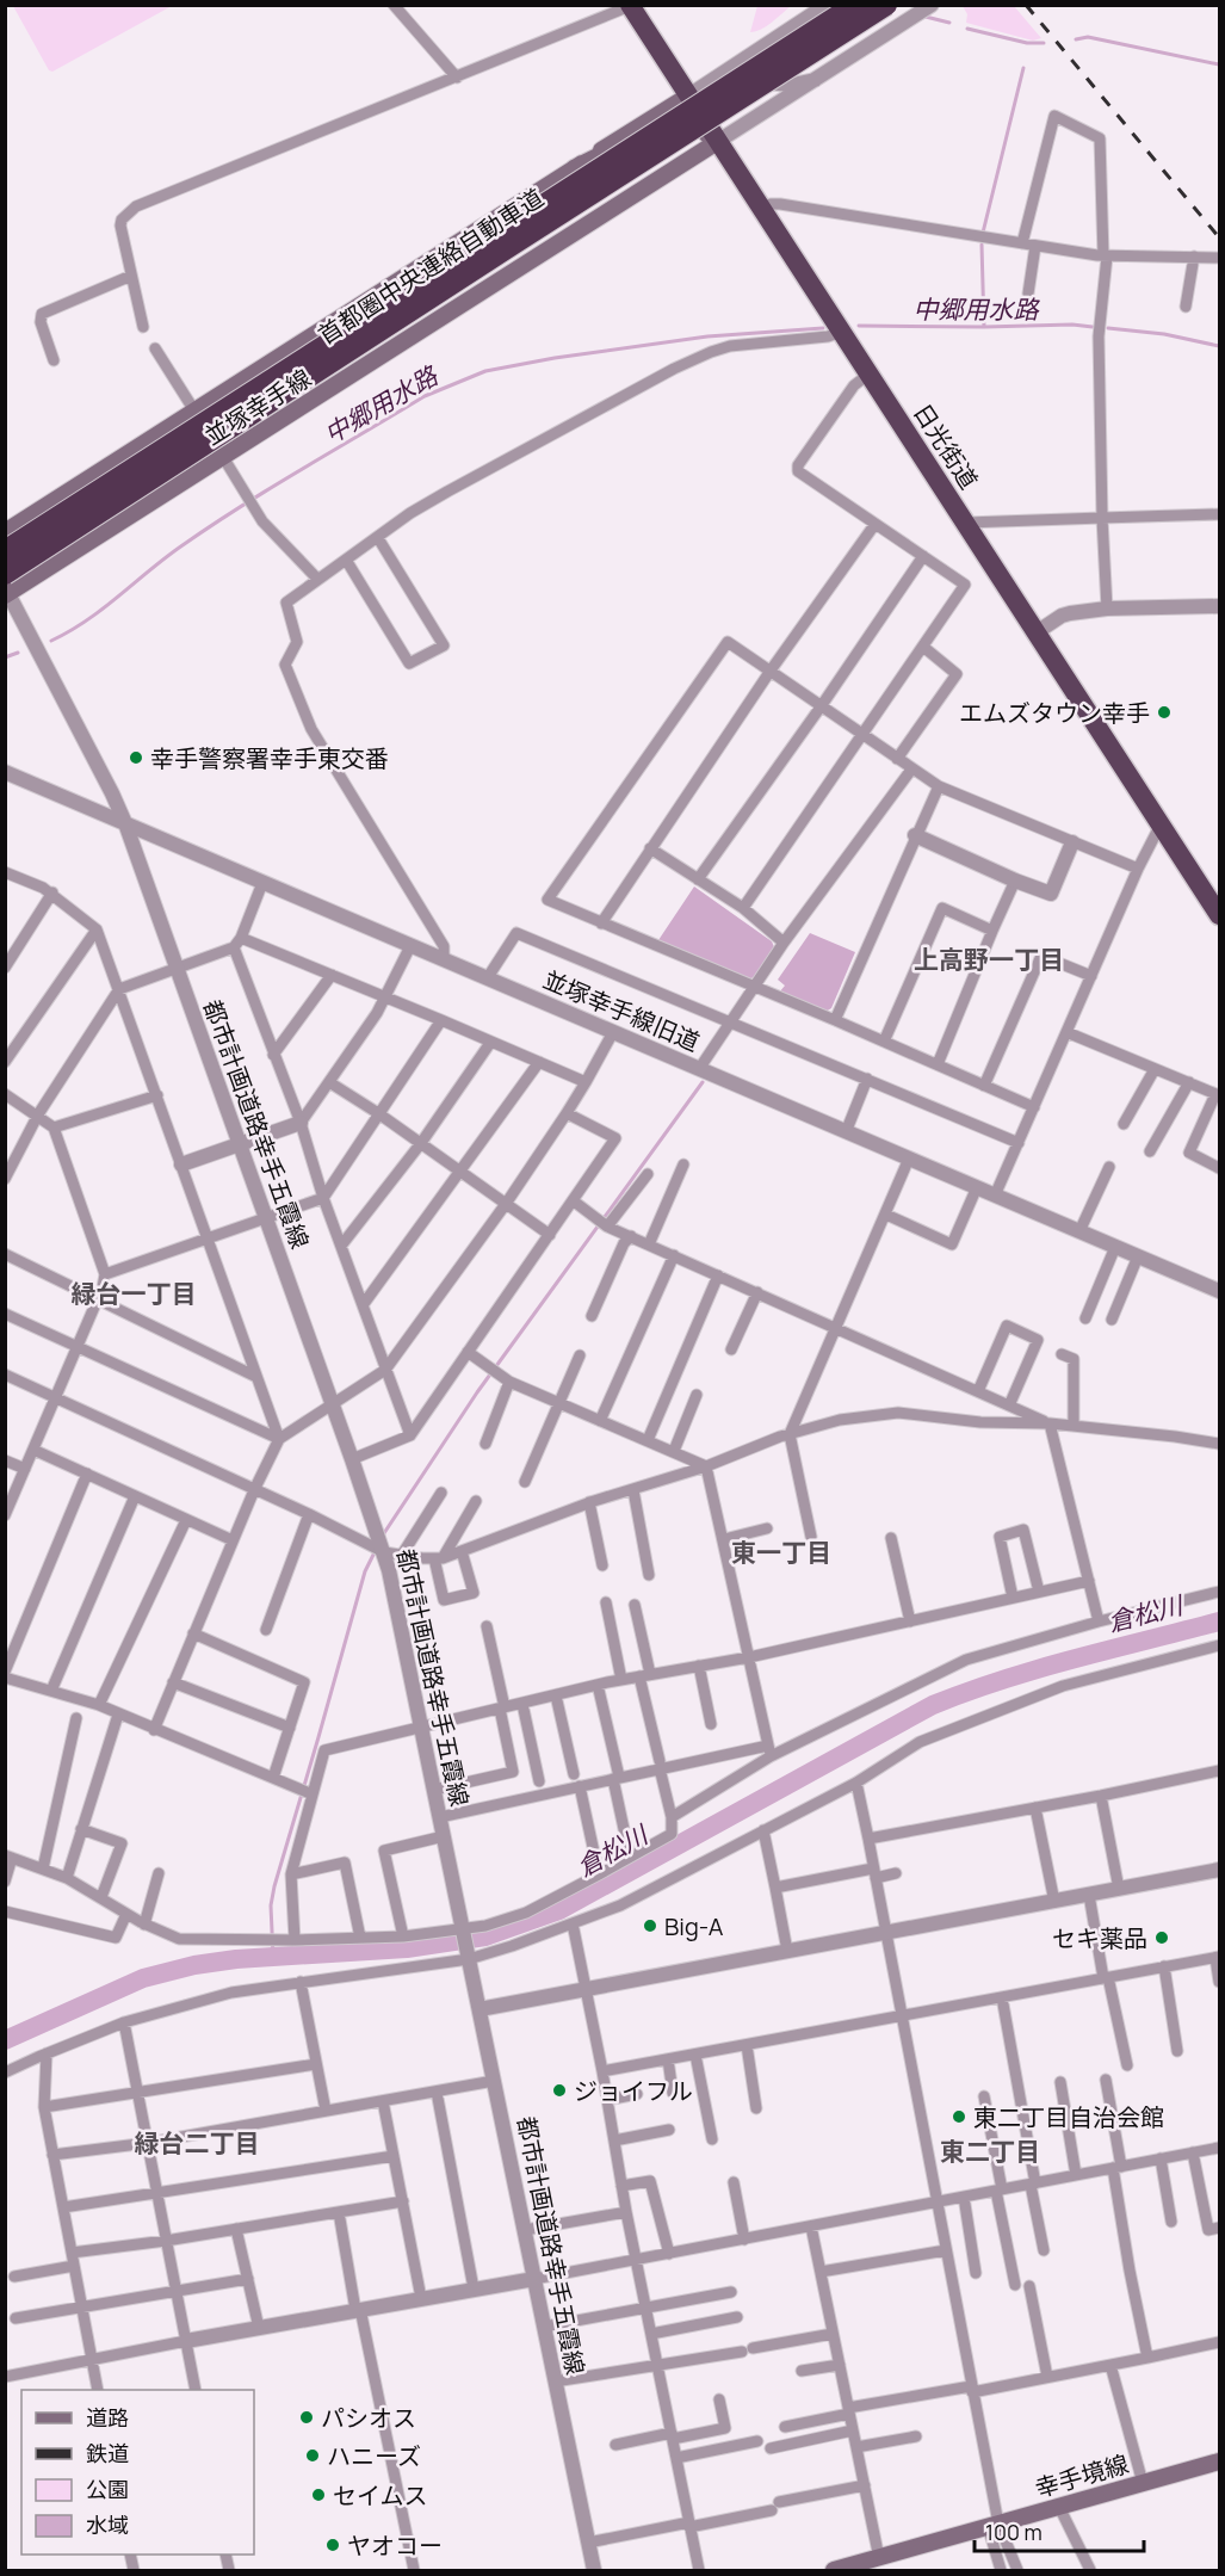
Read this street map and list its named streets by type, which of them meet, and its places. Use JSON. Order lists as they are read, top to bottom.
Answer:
{
  "streets": {
    "highway": ["首都圏中央連絡自動車道", "日光街道"],
    "main road": ["並塚幸手線", "幸手境線"],
    "street": ["並塚幸手線旧道", "都市計画道路幸手五霞線"]
  },
  "crossings": [
    ["首都圏中央連絡自動車道", "並塚幸手線"],
    ["首都圏中央連絡自動車道", "都市計画道路幸手五霞線"],
    ["並塚幸手線", "日光街道"],
    ["並塚幸手線", "都市計画道路幸手五霞線"],
    ["並塚幸手線旧道", "都市計画道路幸手五霞線"]
  ],
  "districts": [
    "上高野一丁目",
    "緑台一丁目",
    "東一丁目",
    "緑台二丁目",
    "東二丁目"
  ],
  "water": ["中郷用水路", "倉松川"],
  "places": [
    "エムズタウン幸手",
    "幸手警察署幸手東交番",
    "Big-A",
    "セキ薬品",
    "ジョイフル",
    "東二丁目自治会館",
    "パシオス",
    "ハニーズ",
    "セイムス",
    "ヤオコー"
  ],
  "legend": [
    "道路",
    "鉄道",
    "公園",
    "水域"
  ],
  "scale_bar": "100 m"
}
